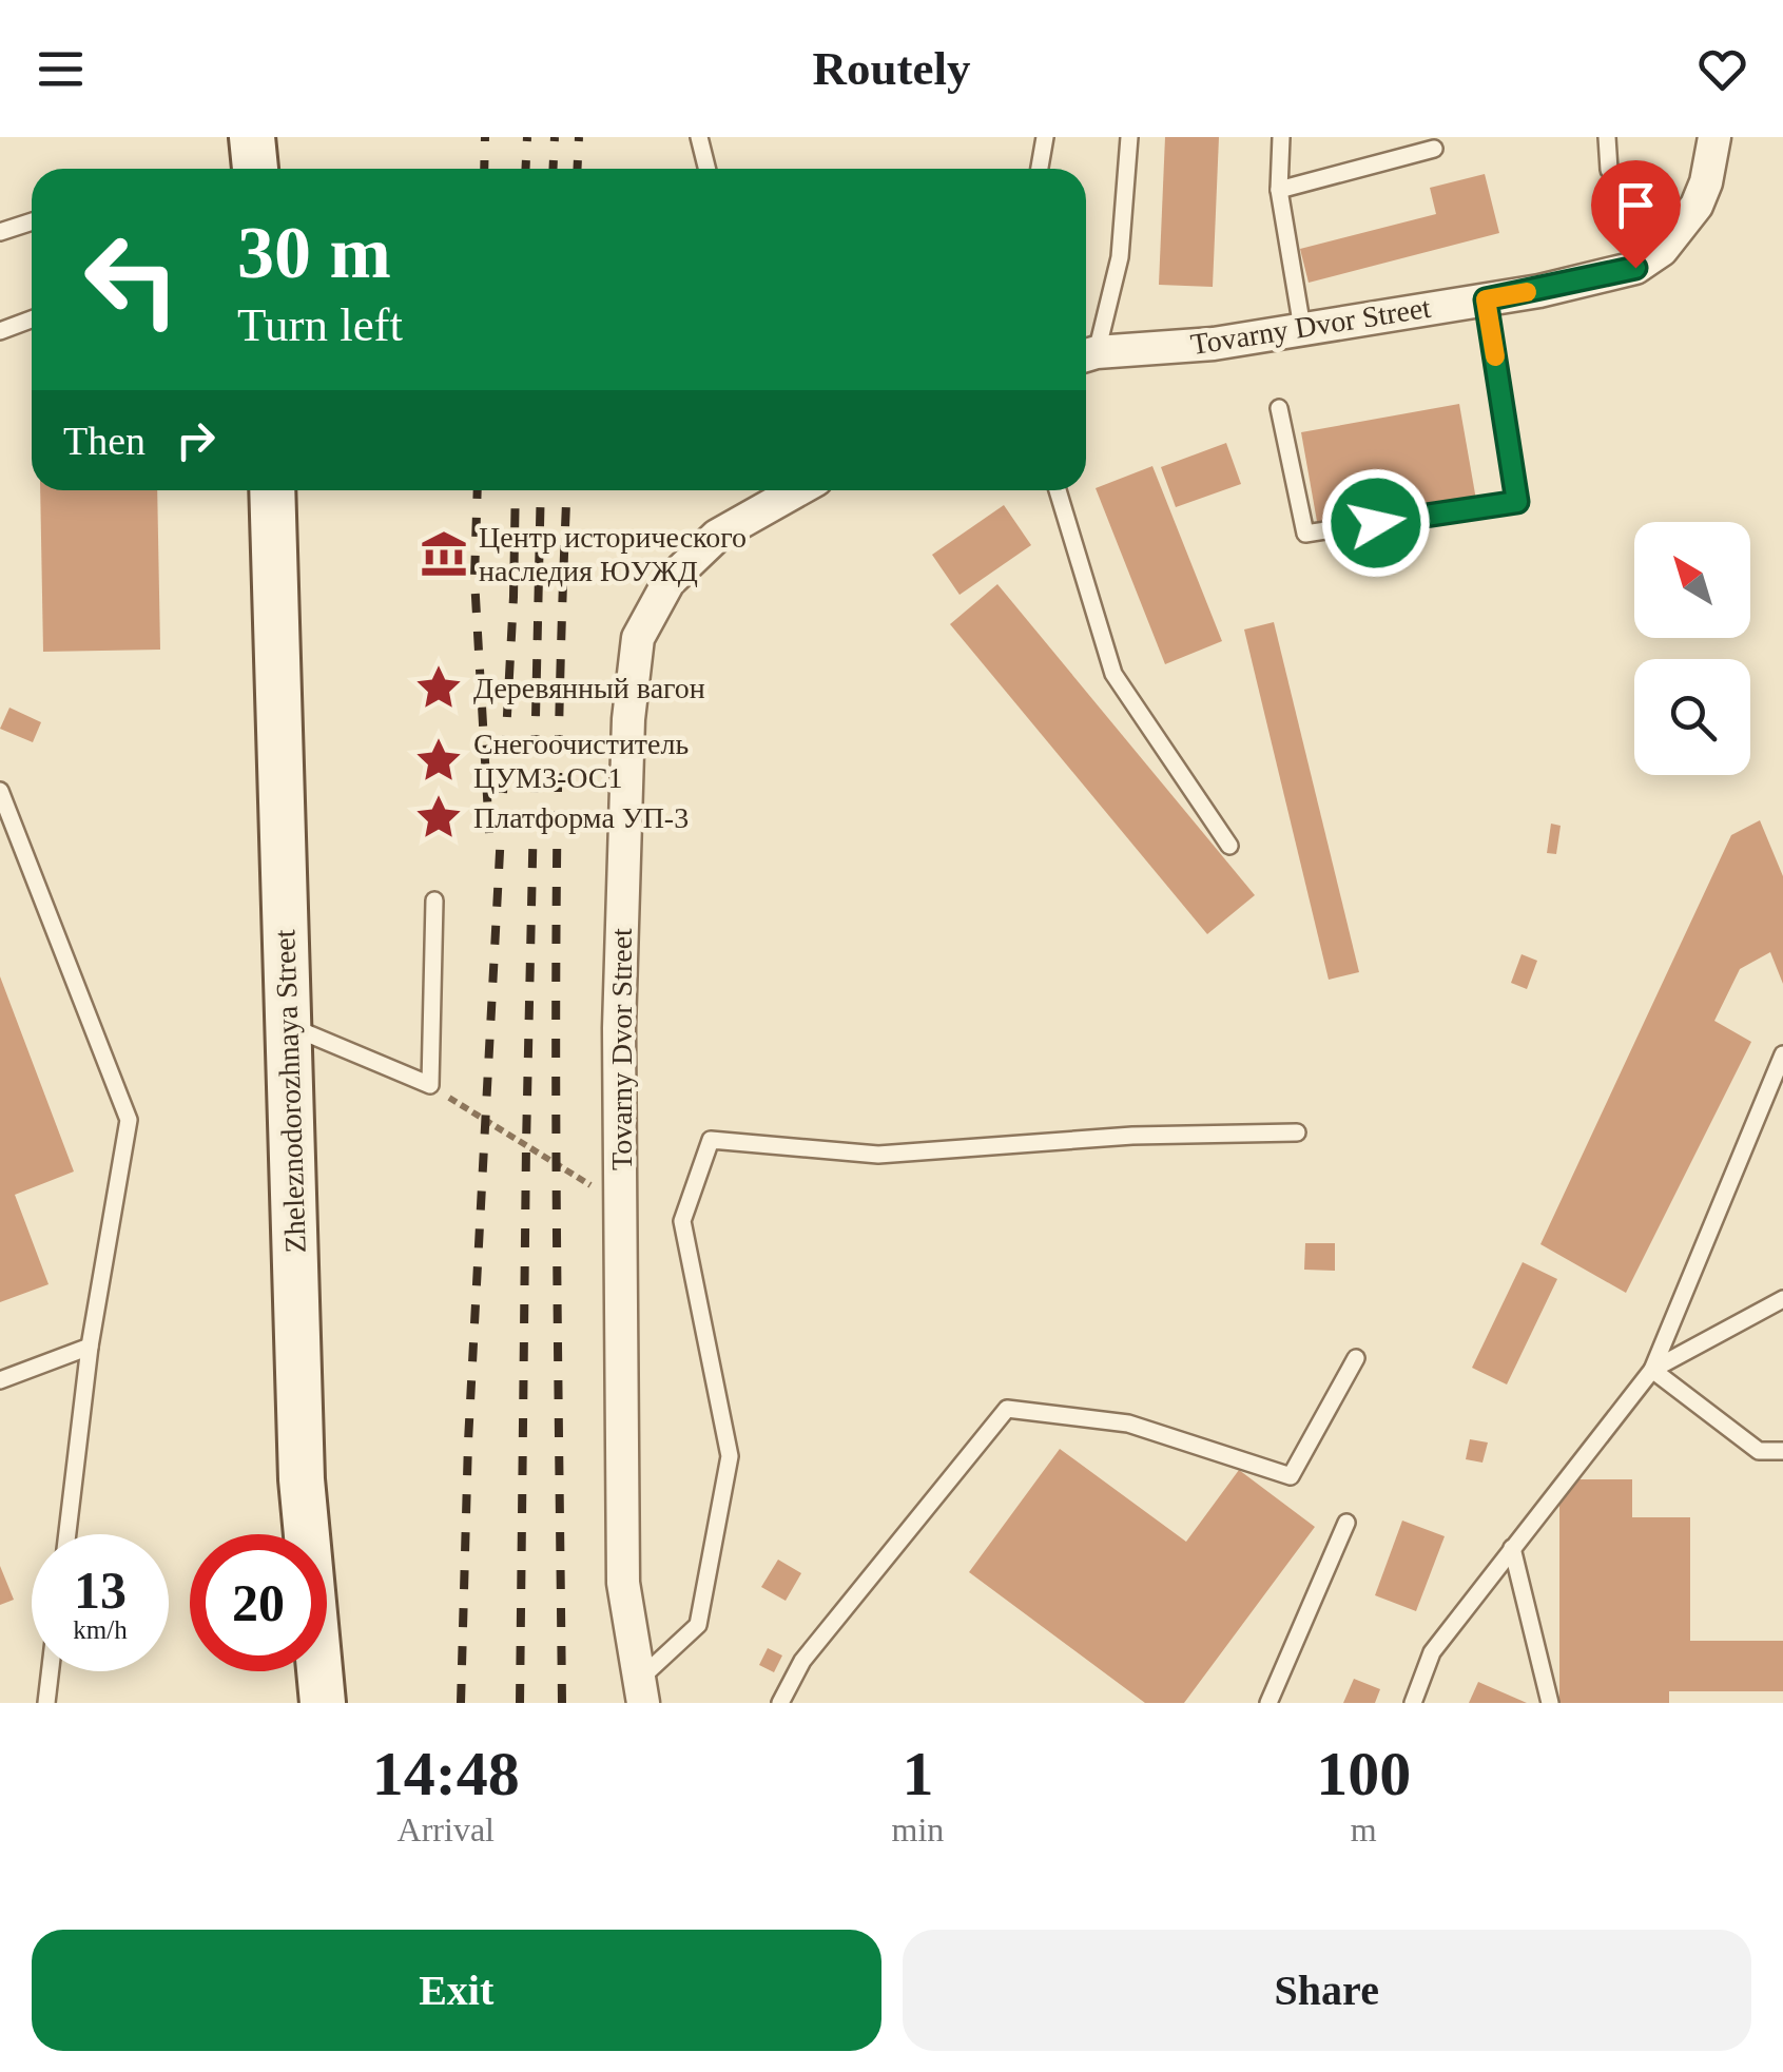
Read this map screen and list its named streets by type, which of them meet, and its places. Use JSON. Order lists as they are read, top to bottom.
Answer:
{
  "streets": {
    "main road": ["Zheleznodorozhnaya Street"],
    "street": ["Tovarny Dvor Street"]
  },
  "places": {
    "museum": ["Центр исторического наследия ЮУЖД"],
    "place": ["Деревянный вагон", "Снегоочиститель ЦУМ3-ОС1", "Платформа УП-3"]
  },
  "north": "top left",
  "page": {
    "header": "Routely",
    "turn": ["30 m", "Turn left"],
    "then": "Then",
    "speed": "13 km/h",
    "limit": "20",
    "eta": [
      "14:48",
      "Arrival",
      "1",
      "min",
      "100",
      "m"
    ],
    "buttons": ["Exit", "Share"]
  }
}
